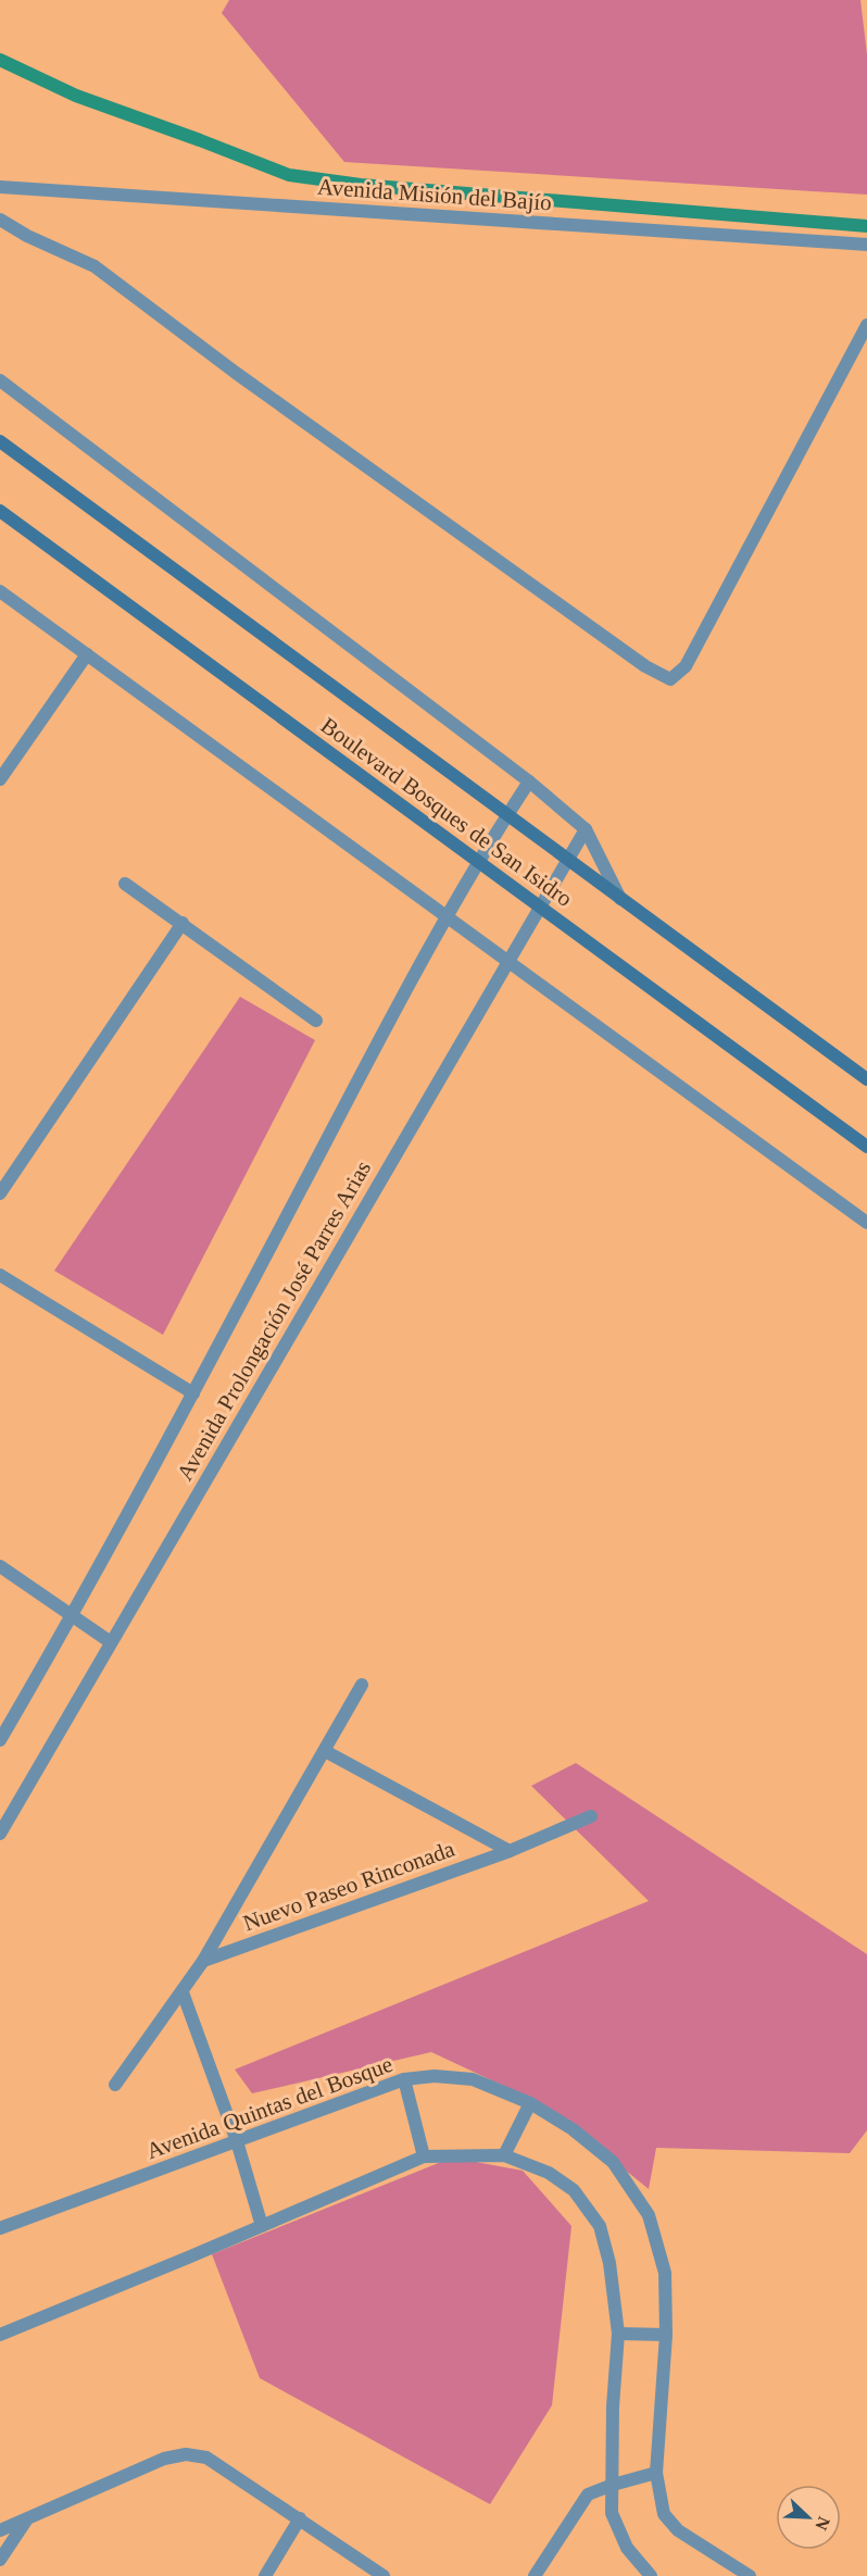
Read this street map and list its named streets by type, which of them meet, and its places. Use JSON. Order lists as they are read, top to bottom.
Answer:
{
  "streets": {
    "main road": ["Boulevard Bosques de San Isidro"],
    "street": [
      "Avenida Misión del Bajío",
      "Avenida Prolongación José Parres Arias",
      "Nuevo Paseo Rinconada",
      "Avenida Quintas del Bosque"
    ]
  },
  "crossings": [
    ["Boulevard Bosques de San Isidro", "Avenida Prolongación José Parres Arias"]
  ],
  "north": "bottom right"
}
